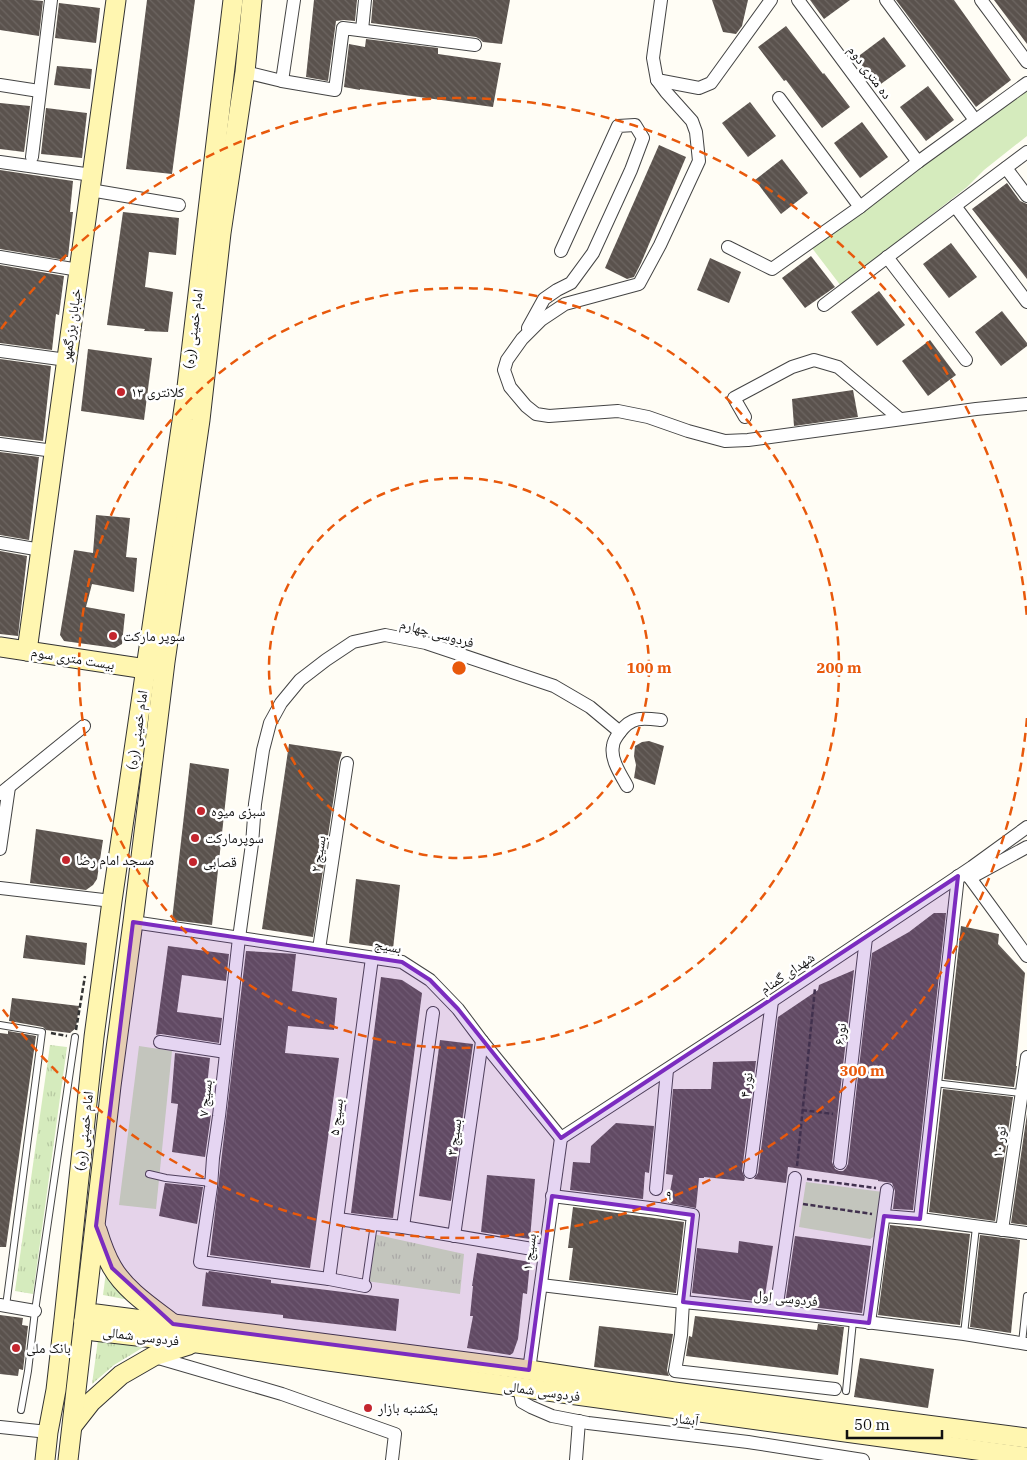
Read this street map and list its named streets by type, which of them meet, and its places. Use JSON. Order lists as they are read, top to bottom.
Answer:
{
  "streets": {
    "main road": [
      "خیابان بزرگمهر",
      "امام خمینی (ره)",
      "بیست متری سوم",
      "فردوسی شمالی"
    ],
    "street": [
      "ده متری دوم",
      "فردوسی چهارم",
      "بسیج ۲",
      "بسیج",
      "شهدای گمنام",
      "نور۶",
      "نور ۴",
      "بسیج ۷",
      "بسیج ۵",
      "بسیج ۳",
      "نور ۱۰",
      "۹",
      "بسیج ۱",
      "فردوسی اول",
      "آبشار"
    ]
  },
  "crossings": [
    ["خیابان بزرگمهر", "بیست متری سوم"],
    ["امام خمینی (ره)", "بیست متری سوم"],
    ["امام خمینی (ره)", "بسیج"],
    ["امام خمینی (ره)", "فردوسی شمالی"],
    ["فردوسی چهارم", "بسیج"],
    ["فردوسی چهارم", "بسیج ۷"],
    ["بسیج ۲", "بسیج"],
    ["بسیج", "شهدای گمنام"],
    ["بسیج", "بسیج ۷"],
    ["بسیج", "بسیج ۵"],
    ["بسیج", "بسیج ۳"],
    ["بسیج", "بسیج ۱"],
    ["شهدای گمنام", "نور۶"],
    ["شهدای گمنام", "نور ۴"],
    ["شهدای گمنام", "بسیج ۱"],
    ["بسیج ۷", "بسیج ۵"],
    ["۹", "بسیج ۱"],
    ["۹", "فردوسی اول"],
    ["بسیج ۱", "فردوسی اول"],
    ["بسیج ۱", "فردوسی شمالی"],
    ["فردوسی شمالی", "آبشار"]
  ],
  "places": [
    "کلانتری ۱۳",
    "سوپر مارکت",
    "سبزی میوه",
    "سوپرمارکت",
    "مسجد امام رضا",
    "قصابی",
    "بانک ملی",
    "یکشنبه بازار"
  ],
  "scale_bar": "50 m",
  "rings": ["100 m", "200 m", "300 m"]
}
